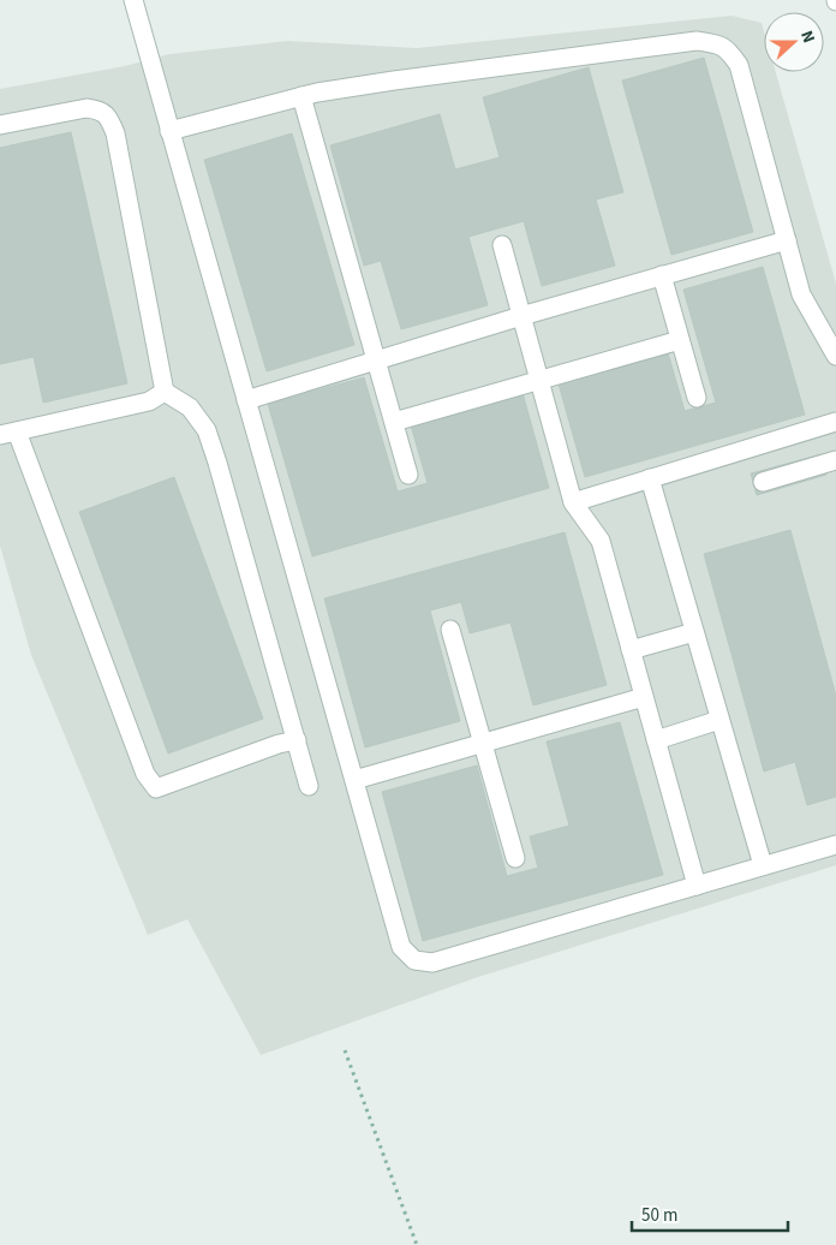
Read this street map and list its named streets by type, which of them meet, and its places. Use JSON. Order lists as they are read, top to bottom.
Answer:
{
  "scale_bar": "50 m",
  "north": "right"
}
